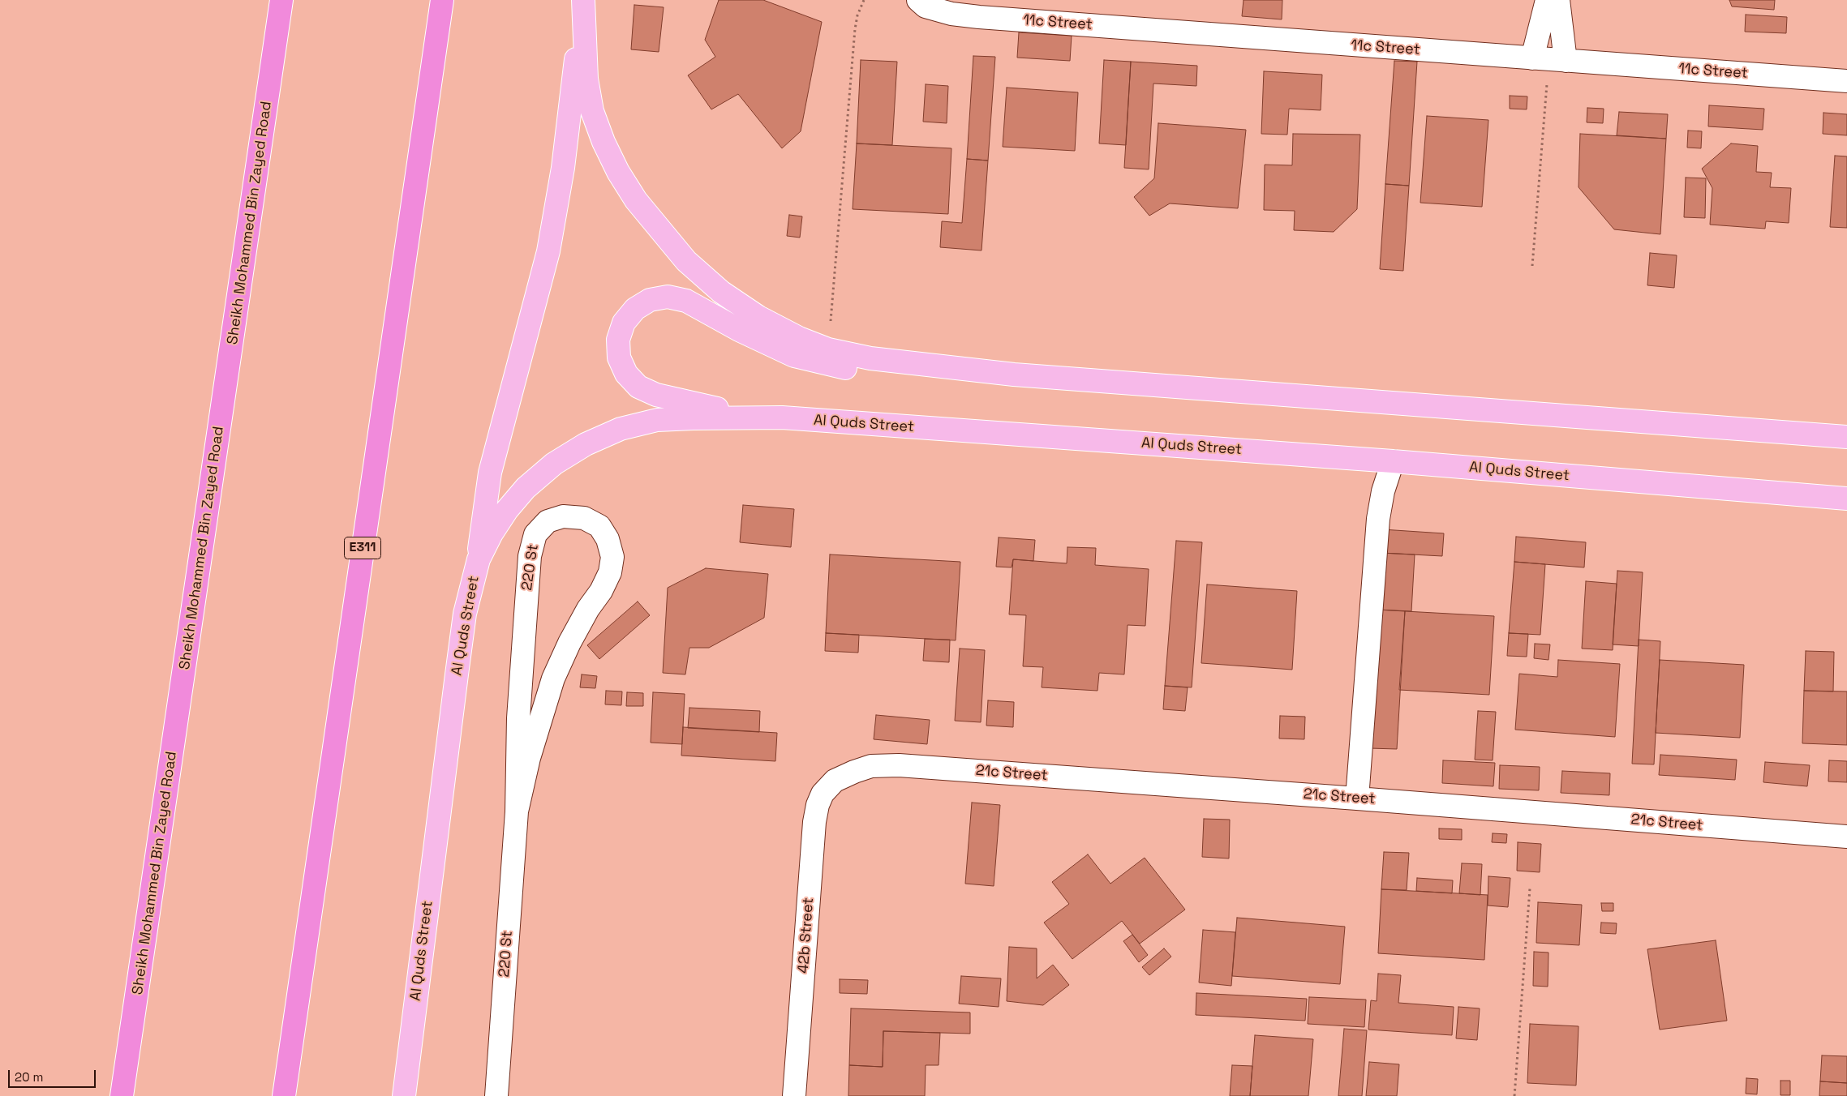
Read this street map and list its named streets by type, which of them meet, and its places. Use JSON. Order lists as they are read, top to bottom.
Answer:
{
  "streets": {
    "highway": ["Sheikh Mohammed Bin Zayed Road", "E311"],
    "main road": ["Al Quds Street"],
    "street": [
      "11c Street",
      "220 St",
      "21c Street",
      "42b Street"
    ]
  },
  "crossings": [
    ["21c Street", "42b Street"]
  ],
  "scale_bar": "20 m"
}
